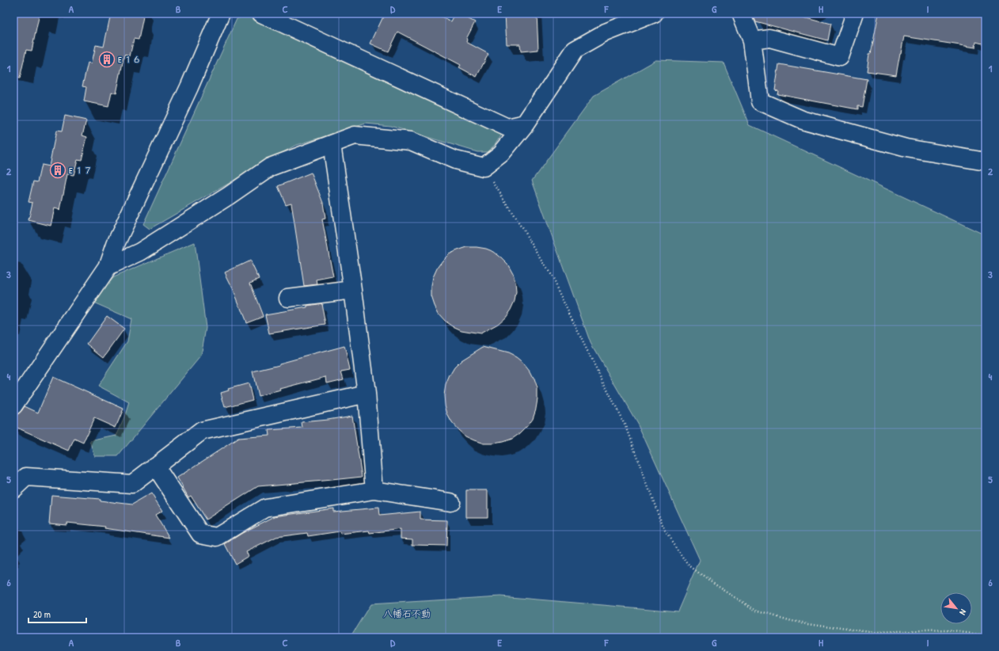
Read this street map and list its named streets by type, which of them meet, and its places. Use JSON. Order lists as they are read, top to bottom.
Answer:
{
  "districts": ["八幡石不動"],
  "places": {
    "building": ["E １６", "E １７"]
  },
  "scale_bar": "20 m",
  "north": "bottom right",
  "grid": {
    "columns": [
      "A",
      "B",
      "C",
      "D",
      "E",
      "F",
      "G",
      "H",
      "I"
    ],
    "rows": [
      "1",
      "2",
      "3",
      "4",
      "5",
      "6"
    ]
  }
}
